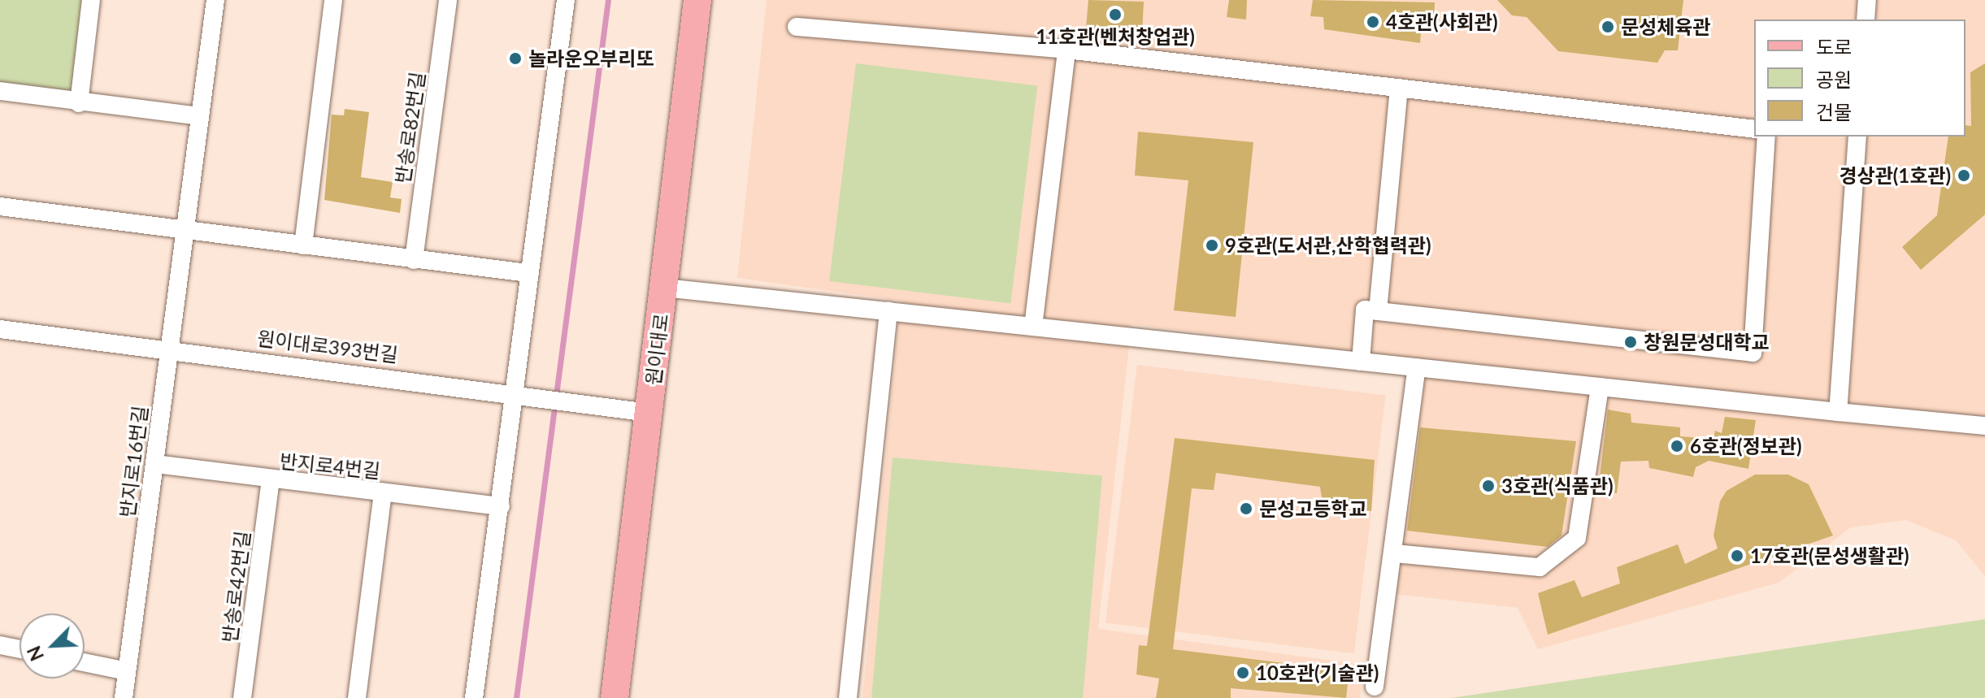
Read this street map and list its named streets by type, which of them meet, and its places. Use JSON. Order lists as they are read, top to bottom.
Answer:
{
  "streets": {
    "main road": ["원이대로"],
    "street": [
      "반송로82번길",
      "원이대로393번길",
      "반지로16번길",
      "반지로4번길",
      "반송로42번길"
    ]
  },
  "crossings": [
    ["원이대로393번길", "원이대로"],
    ["원이대로393번길", "반지로16번길"],
    ["반지로16번길", "반지로4번길"],
    ["반지로4번길", "반송로42번길"]
  ],
  "places": [
    "11호관(벤처창업관)",
    "4호관(사회관)",
    "문성체육관",
    "놀라운오부리또",
    "경상관(1호관)",
    "9호관(도서관,산학협력관)",
    "창원문성대학교",
    "6호관(정보관)",
    "3호관(식품관)",
    "문성고등학교",
    "17호관(문성생활관)",
    "10호관(기술관)"
  ],
  "legend": ["도로", "공원", "건물"],
  "north": "bottom left"
}
